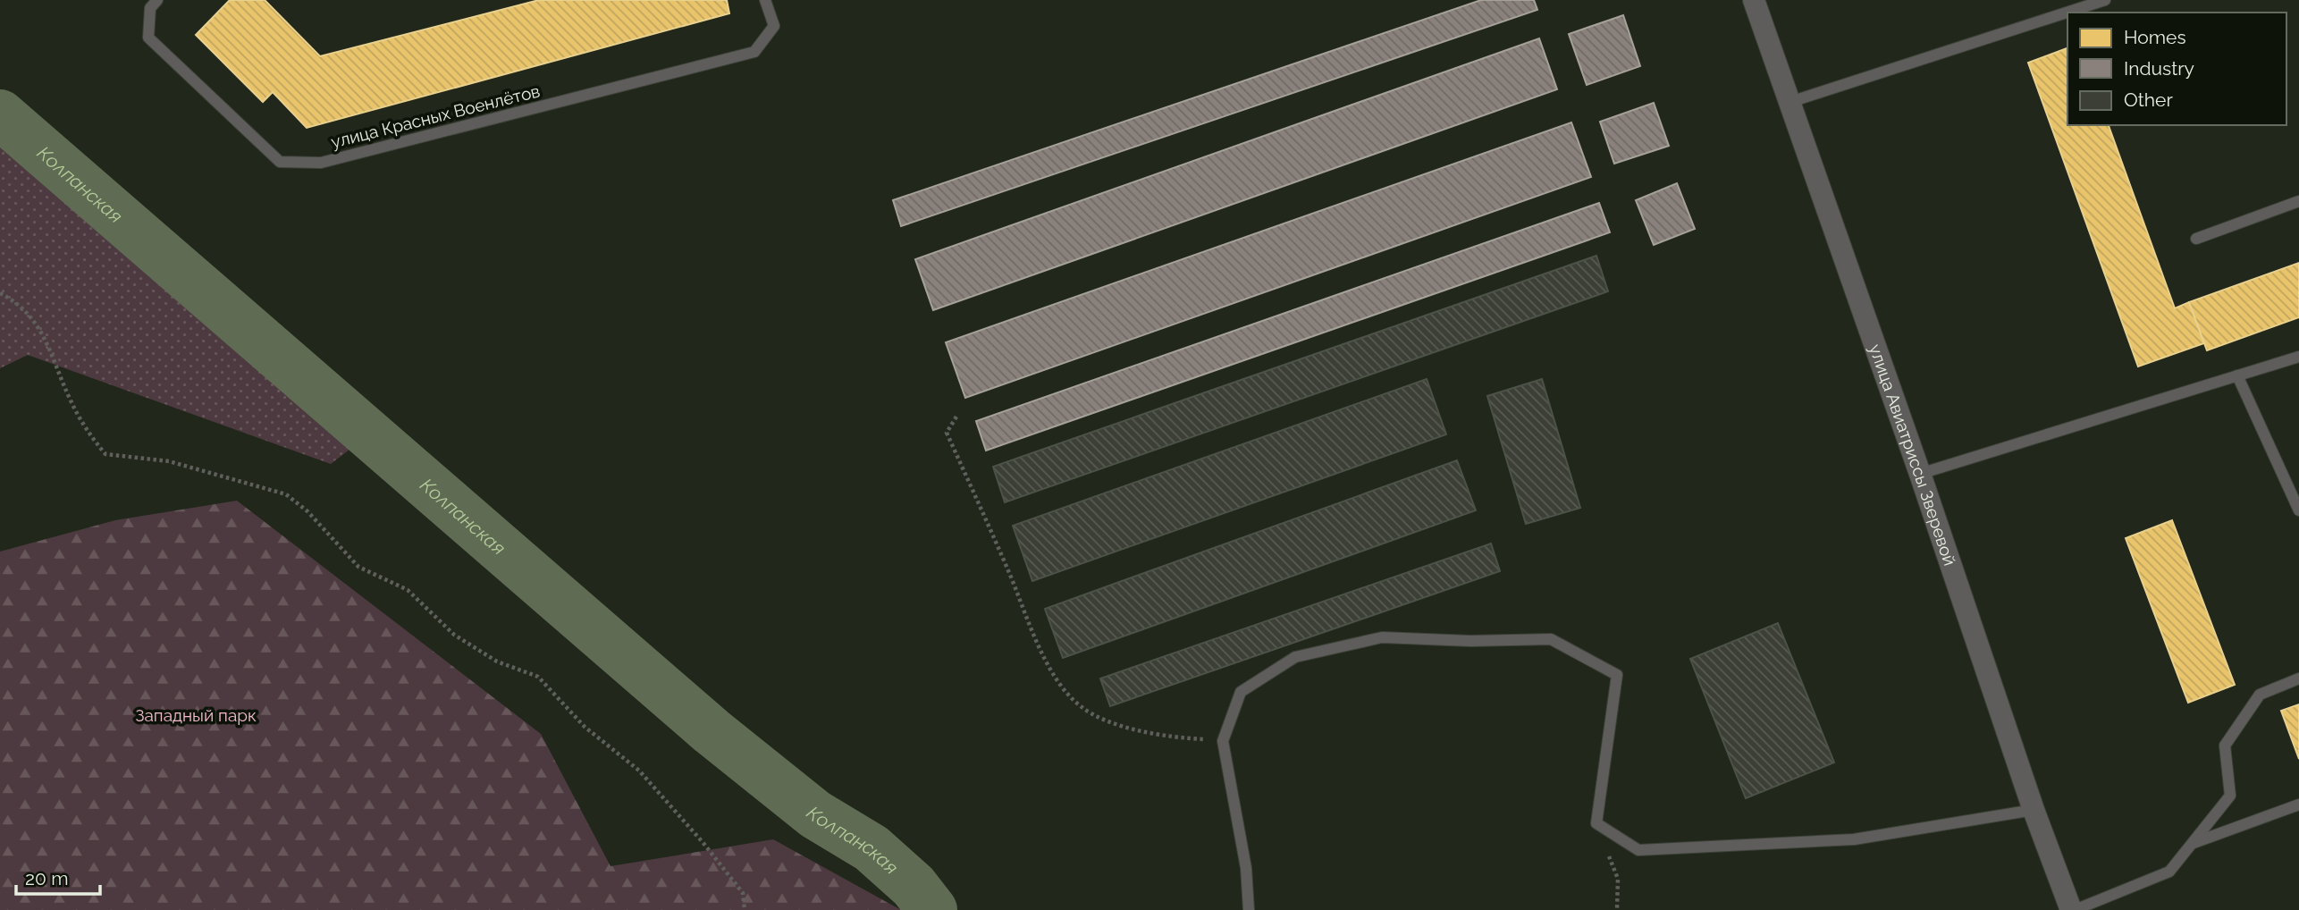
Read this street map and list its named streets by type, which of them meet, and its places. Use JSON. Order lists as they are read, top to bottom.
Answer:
{
  "streets": {
    "street": ["улица Авиатриссы Зверевой"],
    "lane": ["улица Красных Военлётов"]
  },
  "water": ["Колпанская"],
  "parks": ["Западный парк"],
  "legend": ["Homes", "Industry", "Other"],
  "scale_bar": "20 m"
}
